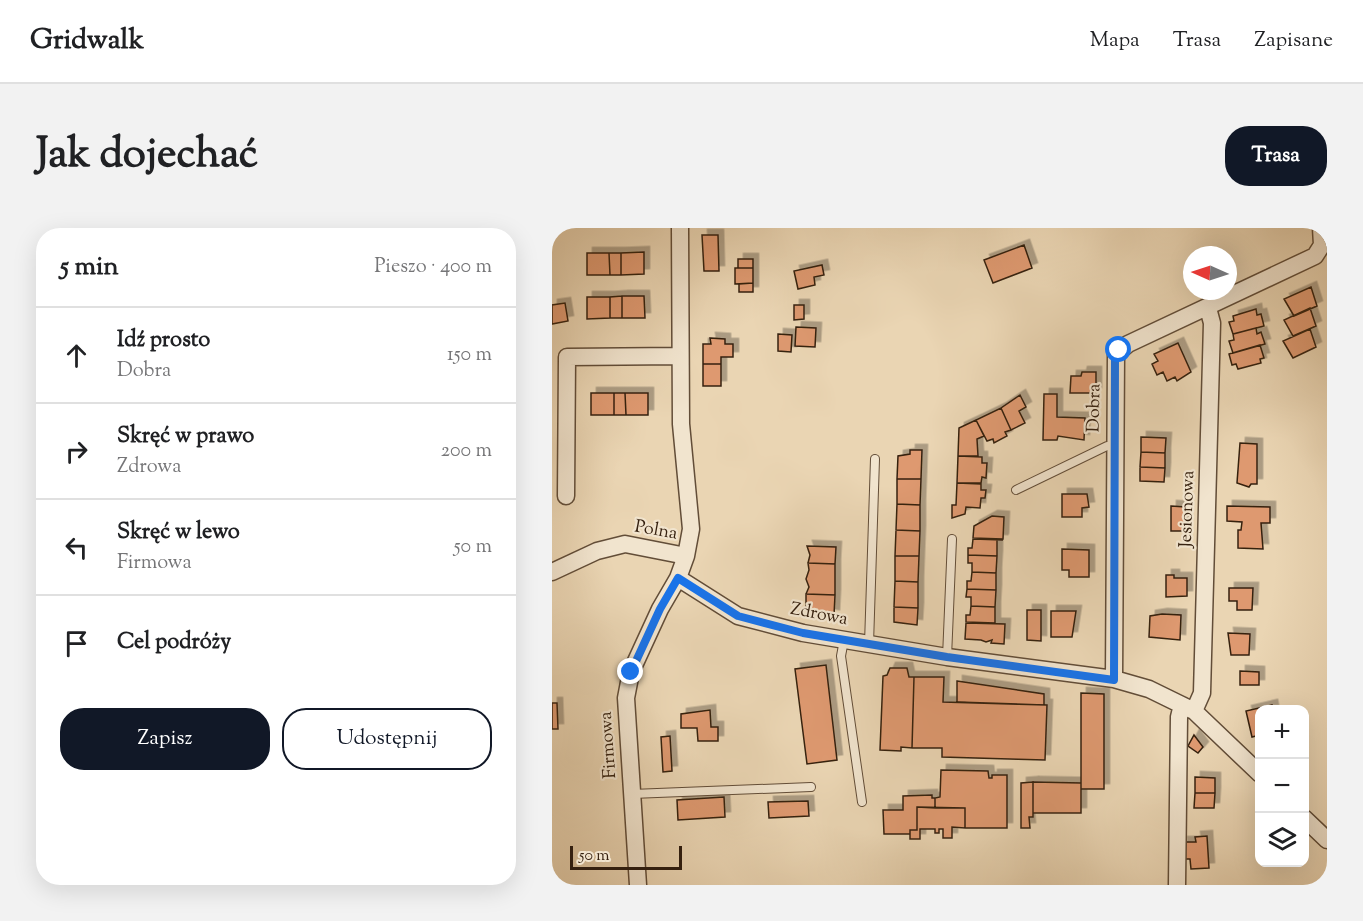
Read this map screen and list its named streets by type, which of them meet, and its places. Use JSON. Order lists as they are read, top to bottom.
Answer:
{
  "streets": {
    "street": [
      "Dobra",
      "Jesionowa",
      "Polna",
      "Zdrowa",
      "Firmowa"
    ]
  },
  "crossings": [
    ["Dobra", "Jesionowa"],
    ["Dobra", "Zdrowa"],
    ["Jesionowa", "Zdrowa"],
    ["Zdrowa", "Firmowa"]
  ],
  "scale_bar": "50 m",
  "north": "left",
  "page": {
    "header": "Gridwalk",
    "nav": ["Mapa", "Trasa", "Zapisane"],
    "title": "Jak dojechać",
    "buttons": [
      "Trasa",
      ["Zapisz", "Udostępnij"]
    ],
    "heading": ["5 min", "Pieszo · 400 m"],
    "list": [
      ["Idź prosto", "Dobra", "150 m"],
      ["Skręć w prawo", "Zdrowa", "200 m"],
      ["Skręć w lewo", "Firmowa", "50 m"],
      "Cel podróży"
    ],
    "map_buttons": ["+", "−"],
    "scale": "50 m"
  }
}
